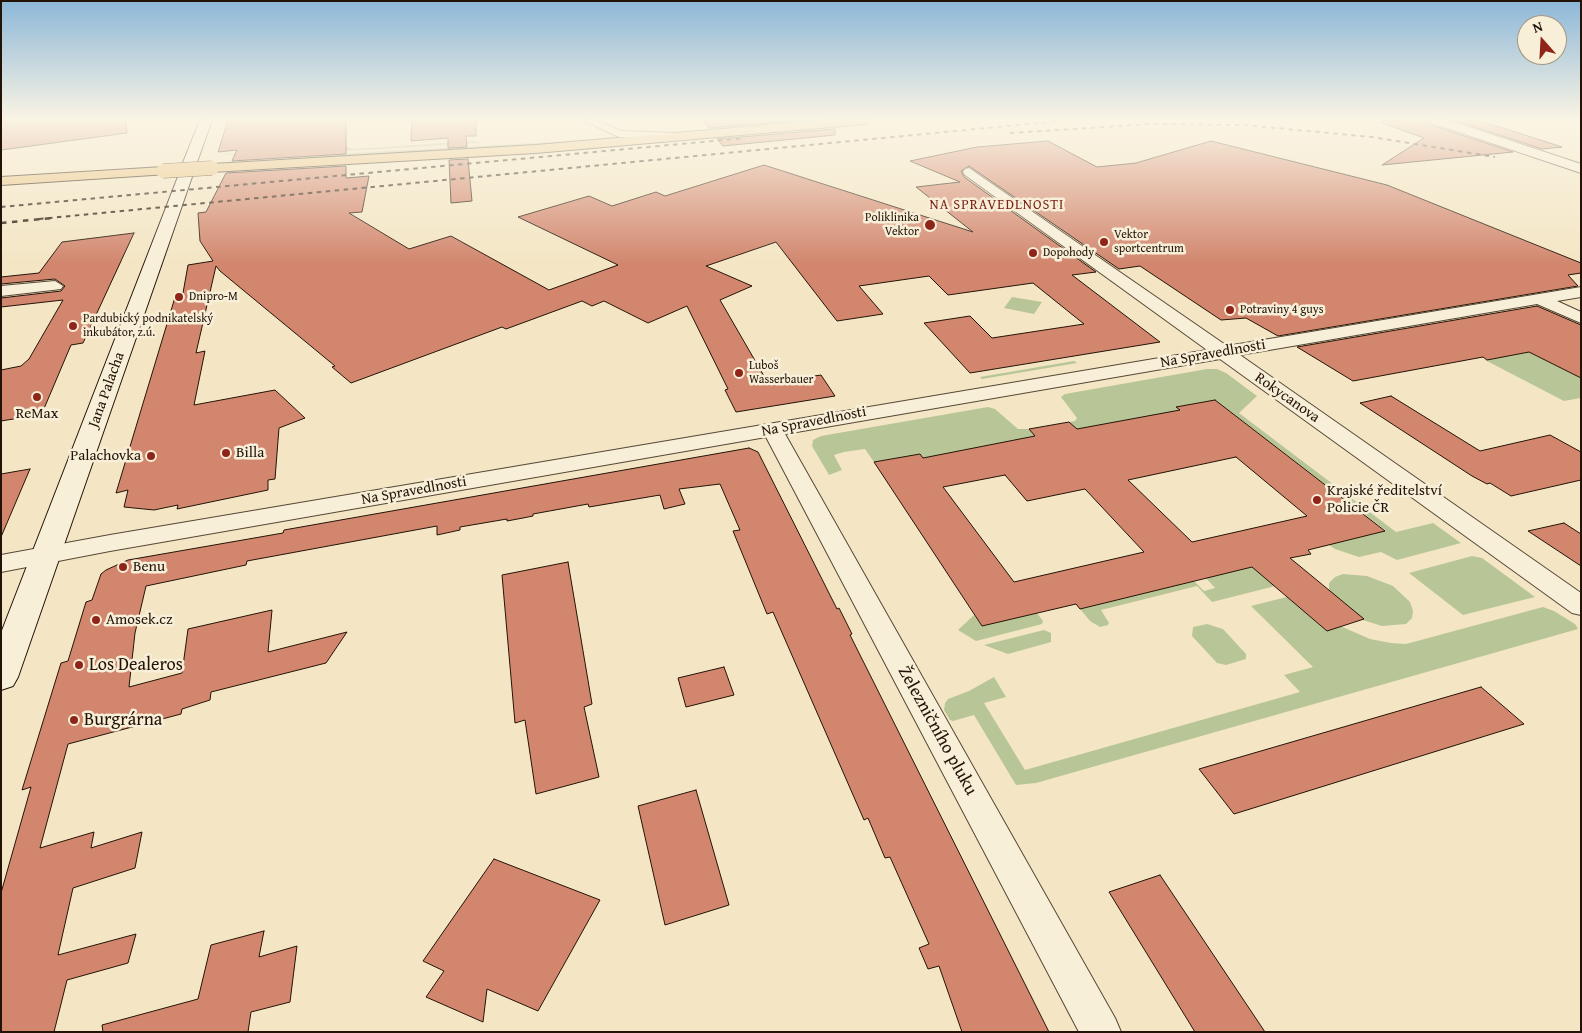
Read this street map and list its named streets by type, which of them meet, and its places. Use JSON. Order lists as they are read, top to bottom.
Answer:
{
  "streets": {
    "main road": ["Jana Palacha"],
    "street": ["Na Spravedlnosti", "Rokycanova", "Železničního pluku"]
  },
  "crossings": [
    ["Na Spravedlnosti", "Jana Palacha"],
    ["Na Spravedlnosti", "Rokycanova"],
    ["Na Spravedlnosti", "Železničního pluku"]
  ],
  "districts": ["NA SPRAVEDLNOSTI"],
  "places": [
    "Poliklinika Vektor",
    "Vektor sportcentrum",
    "Dopohody",
    "Dnipro-M",
    "Potraviny 4 guys",
    "Pardubický podnikatelský inkubátor, z.ú.",
    "Luboš Wasserbauer",
    "ReMax",
    "Billa",
    "Palachovka",
    "Krajské ředitelství Policie ČR",
    "Benu",
    "Amosek.cz",
    "Los Dealeros",
    "Burgrárna"
  ],
  "north": "top"
}
